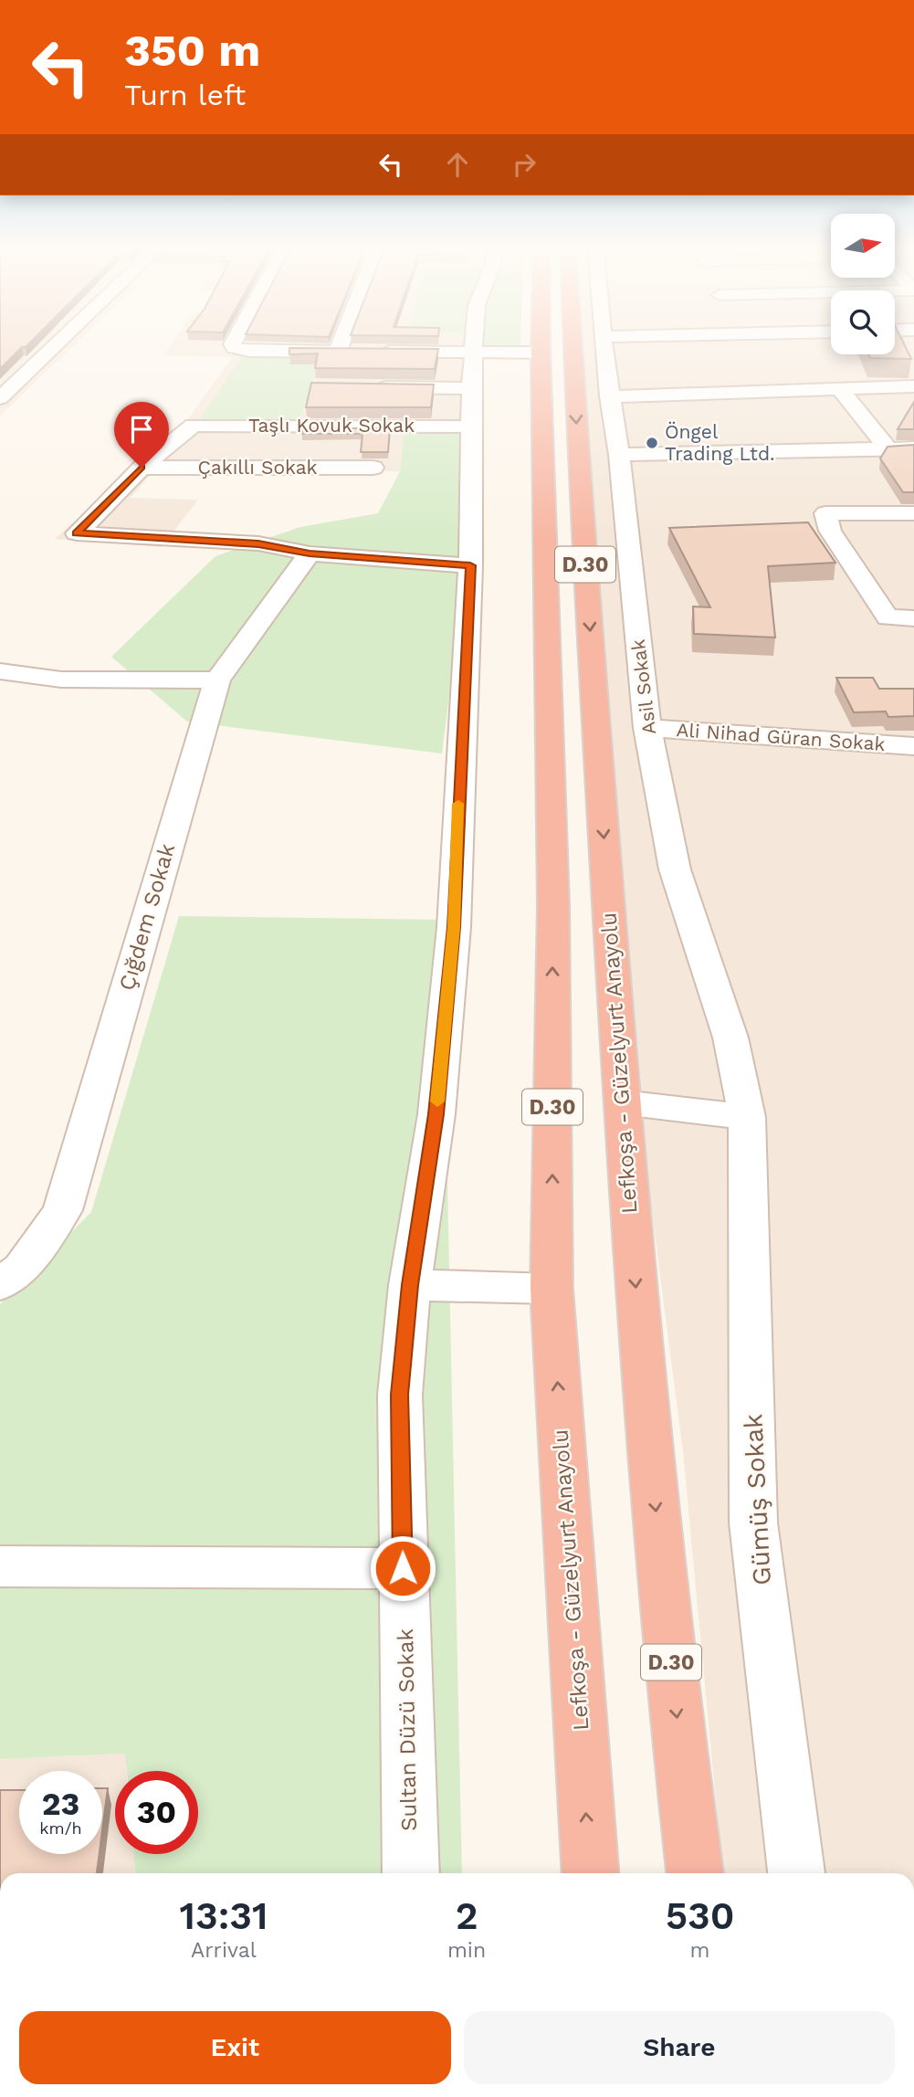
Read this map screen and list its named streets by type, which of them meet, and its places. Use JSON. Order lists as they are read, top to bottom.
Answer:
{
  "streets": {
    "highway": ["D.30", "Lefkoşa - Güzelyurt Anayolu"],
    "street": [
      "Taşlı Kovuk Sokak",
      "Çakıllı Sokak",
      "Asil Sokak",
      "Ali Nihad Güran Sokak",
      "Çığdem Sokak",
      "Gümüş Sokak",
      "Sultan Düzü Sokak"
    ]
  },
  "crossings": [
    ["Taşlı Kovuk Sokak", "Çakıllı Sokak"],
    ["Taşlı Kovuk Sokak", "Sultan Düzü Sokak"],
    ["Asil Sokak", "Ali Nihad Güran Sokak"],
    ["Asil Sokak", "Gümüş Sokak"]
  ],
  "places": ["Öngel Trading Ltd."],
  "north": "right",
  "page": {
    "turn": ["350 m", "Turn left"],
    "speed": "23 km/h",
    "limit": "30",
    "eta": [
      "13:31",
      "Arrival",
      "2",
      "min",
      "530",
      "m"
    ],
    "buttons": ["Exit", "Share"]
  }
}
